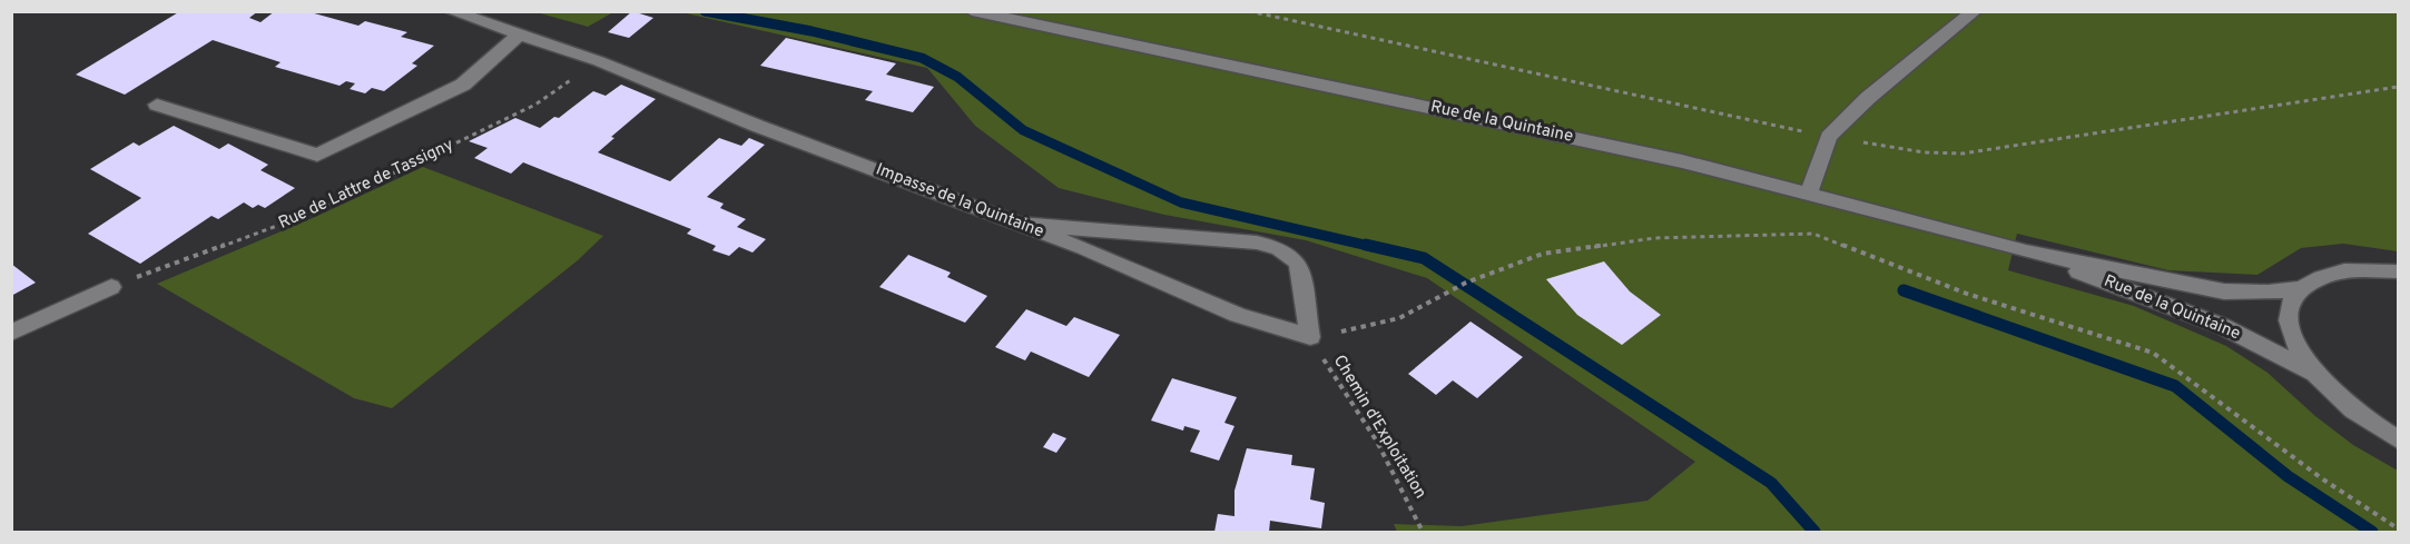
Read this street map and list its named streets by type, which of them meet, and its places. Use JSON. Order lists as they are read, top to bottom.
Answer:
{
  "streets": {
    "street": ["Rue de la Quintaine", "Impasse de la Quintaine"],
    "path": ["Rue de Lattre de Tassigny", "Chemin d'Exploitation"]
  },
  "crossings": [
    ["Rue de Lattre de Tassigny", "Impasse de la Quintaine"],
    ["Impasse de la Quintaine", "Chemin d'Exploitation"]
  ]
}
